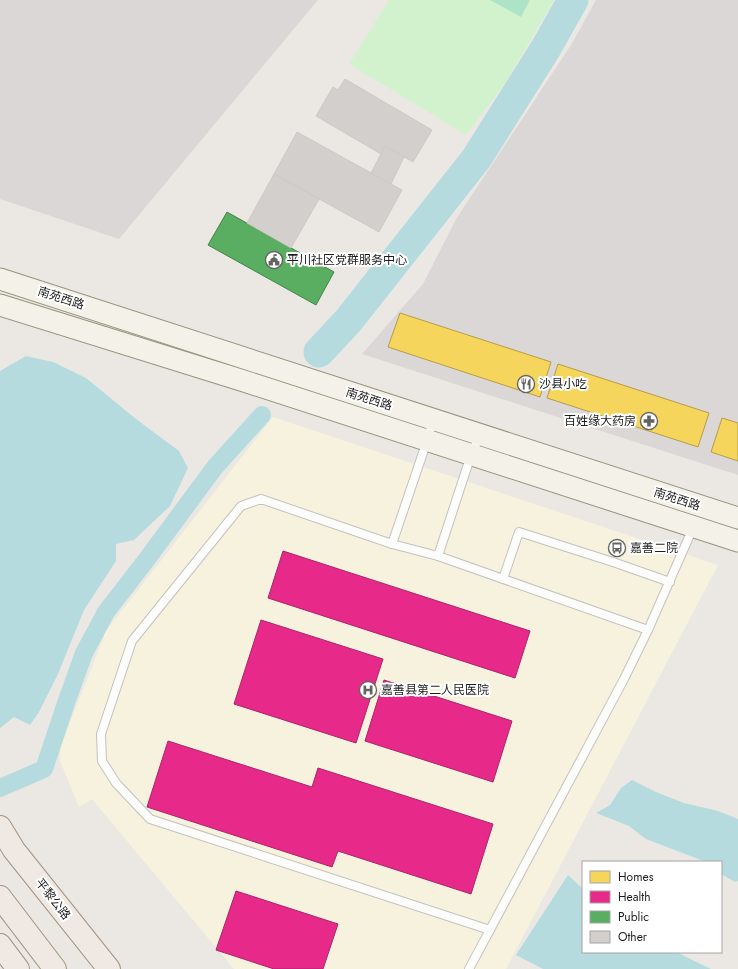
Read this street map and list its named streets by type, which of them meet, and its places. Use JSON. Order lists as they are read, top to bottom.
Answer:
{
  "streets": {
    "main road": ["南苑西路", "平黎公路"]
  },
  "places": {
    "public building": ["平川社区党群服务中心"],
    "restaurant": ["沙县小吃"],
    "pharmacy": ["百姓缘大药房"],
    "bus stop": ["嘉善二院"],
    "hospital": ["嘉善县第二人民医院"]
  },
  "legend": [
    "Homes",
    "Health",
    "Public",
    "Other"
  ]
}
